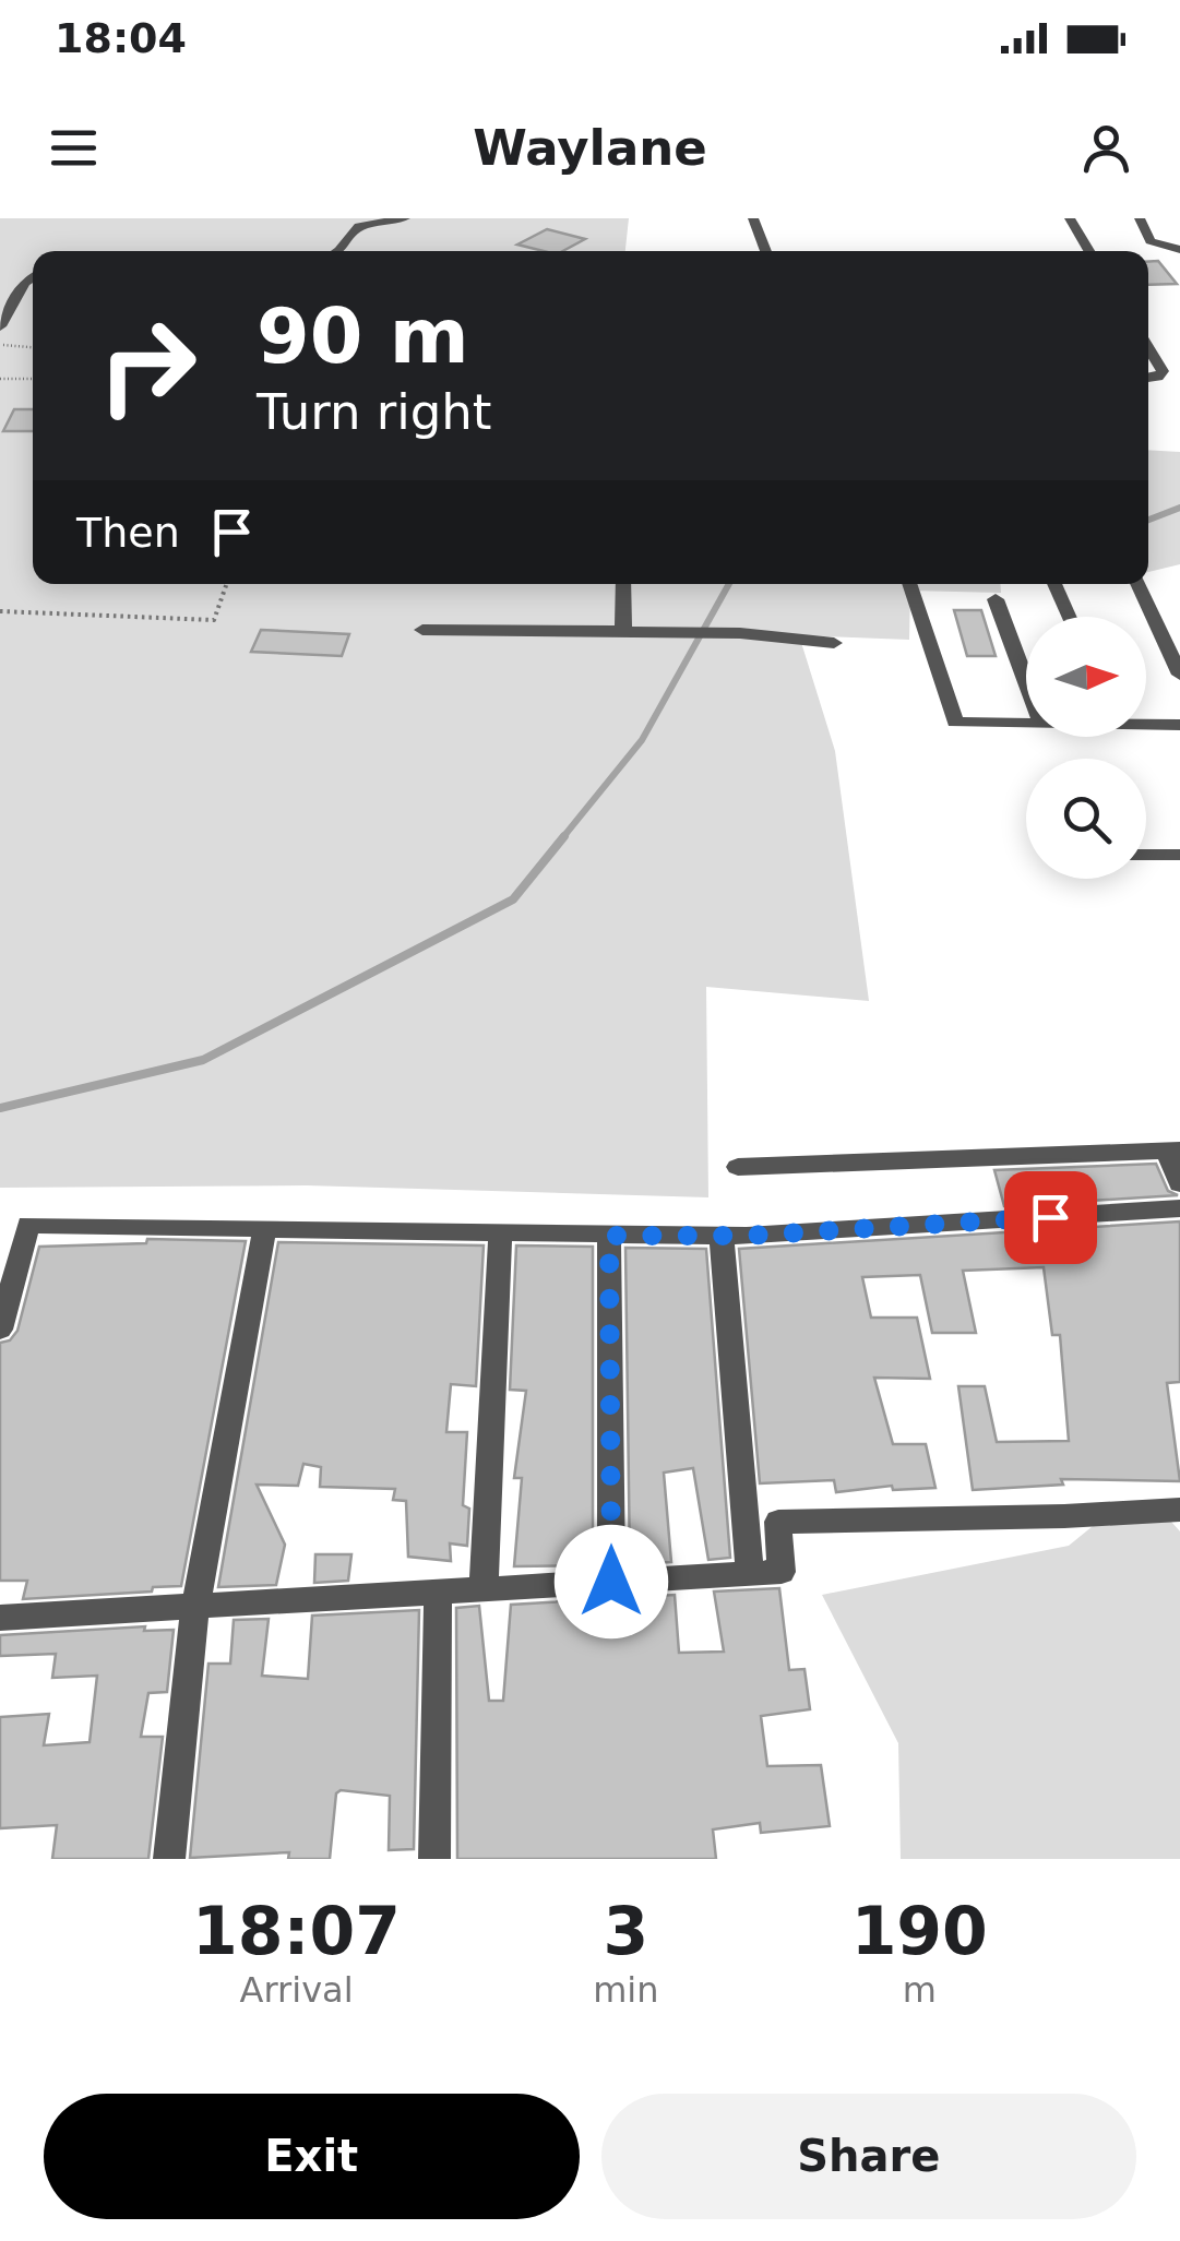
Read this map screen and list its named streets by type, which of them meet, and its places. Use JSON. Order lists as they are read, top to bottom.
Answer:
{
  "north": "right",
  "page": {
    "status": "18:04",
    "header": "Waylane",
    "turn": ["90 m", "Turn right"],
    "then": "Then",
    "eta": [
      "18:07",
      "Arrival",
      "3",
      "min",
      "190",
      "m"
    ],
    "buttons": ["Exit", "Share"]
  }
}
